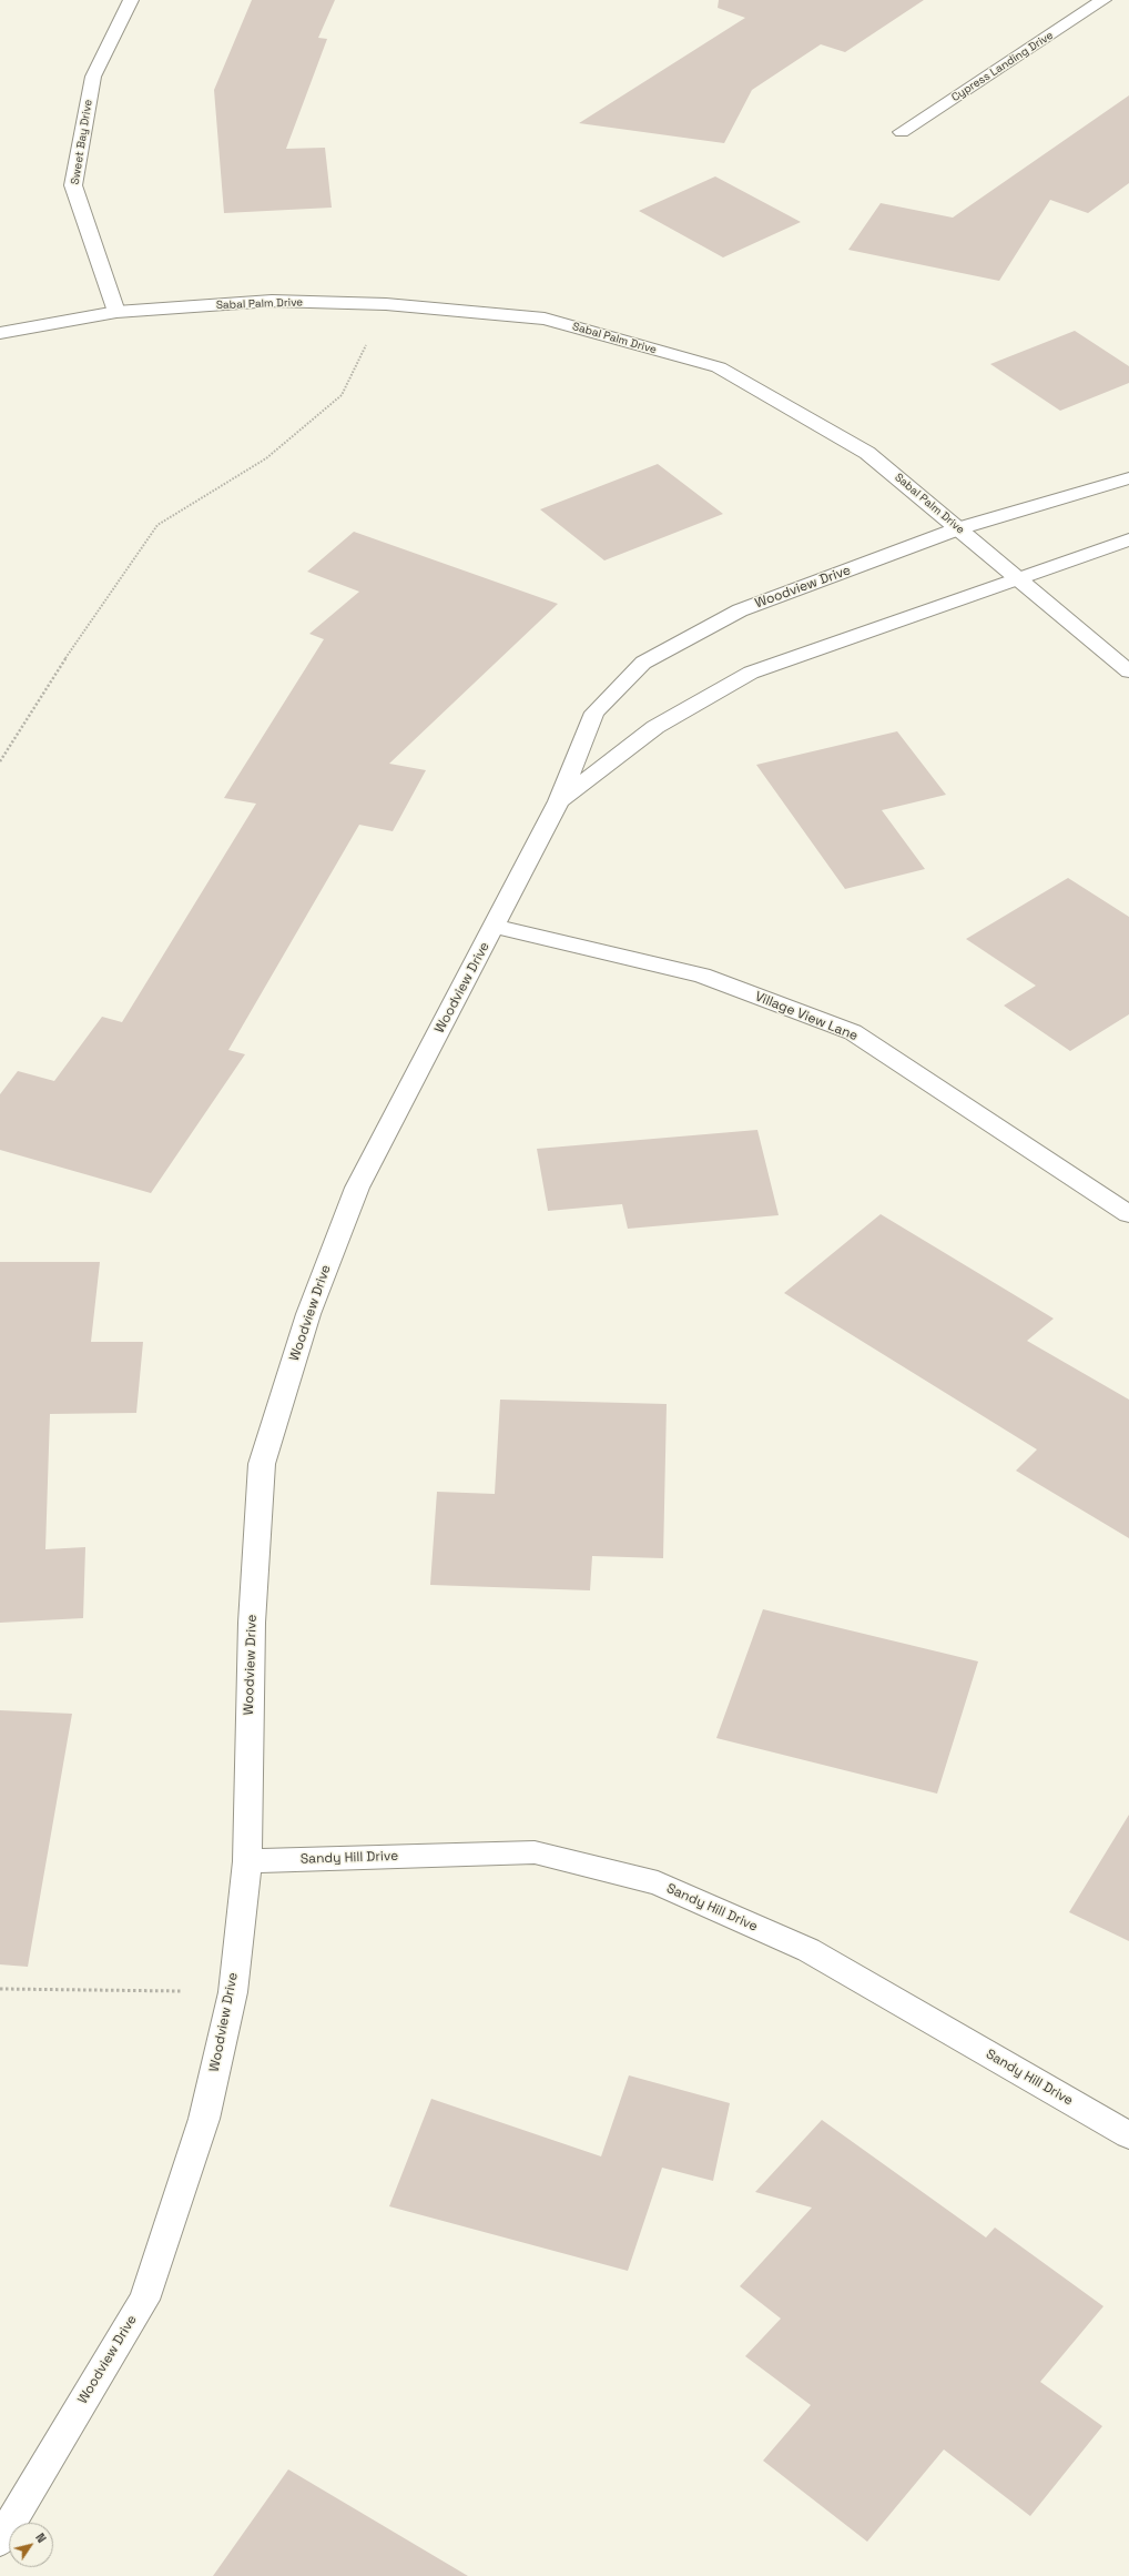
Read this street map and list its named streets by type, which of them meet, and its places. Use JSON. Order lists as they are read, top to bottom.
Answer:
{
  "streets": {
    "street": [
      "Cypress Landing Drive",
      "Sweet Bay Drive",
      "Sabal Palm Drive",
      "Woodview Drive",
      "Village View Lane",
      "Sandy Hill Drive"
    ]
  },
  "crossings": [
    ["Sweet Bay Drive", "Sabal Palm Drive"],
    ["Sabal Palm Drive", "Woodview Drive"],
    ["Woodview Drive", "Village View Lane"],
    ["Woodview Drive", "Sandy Hill Drive"]
  ],
  "north": "top right"
}
